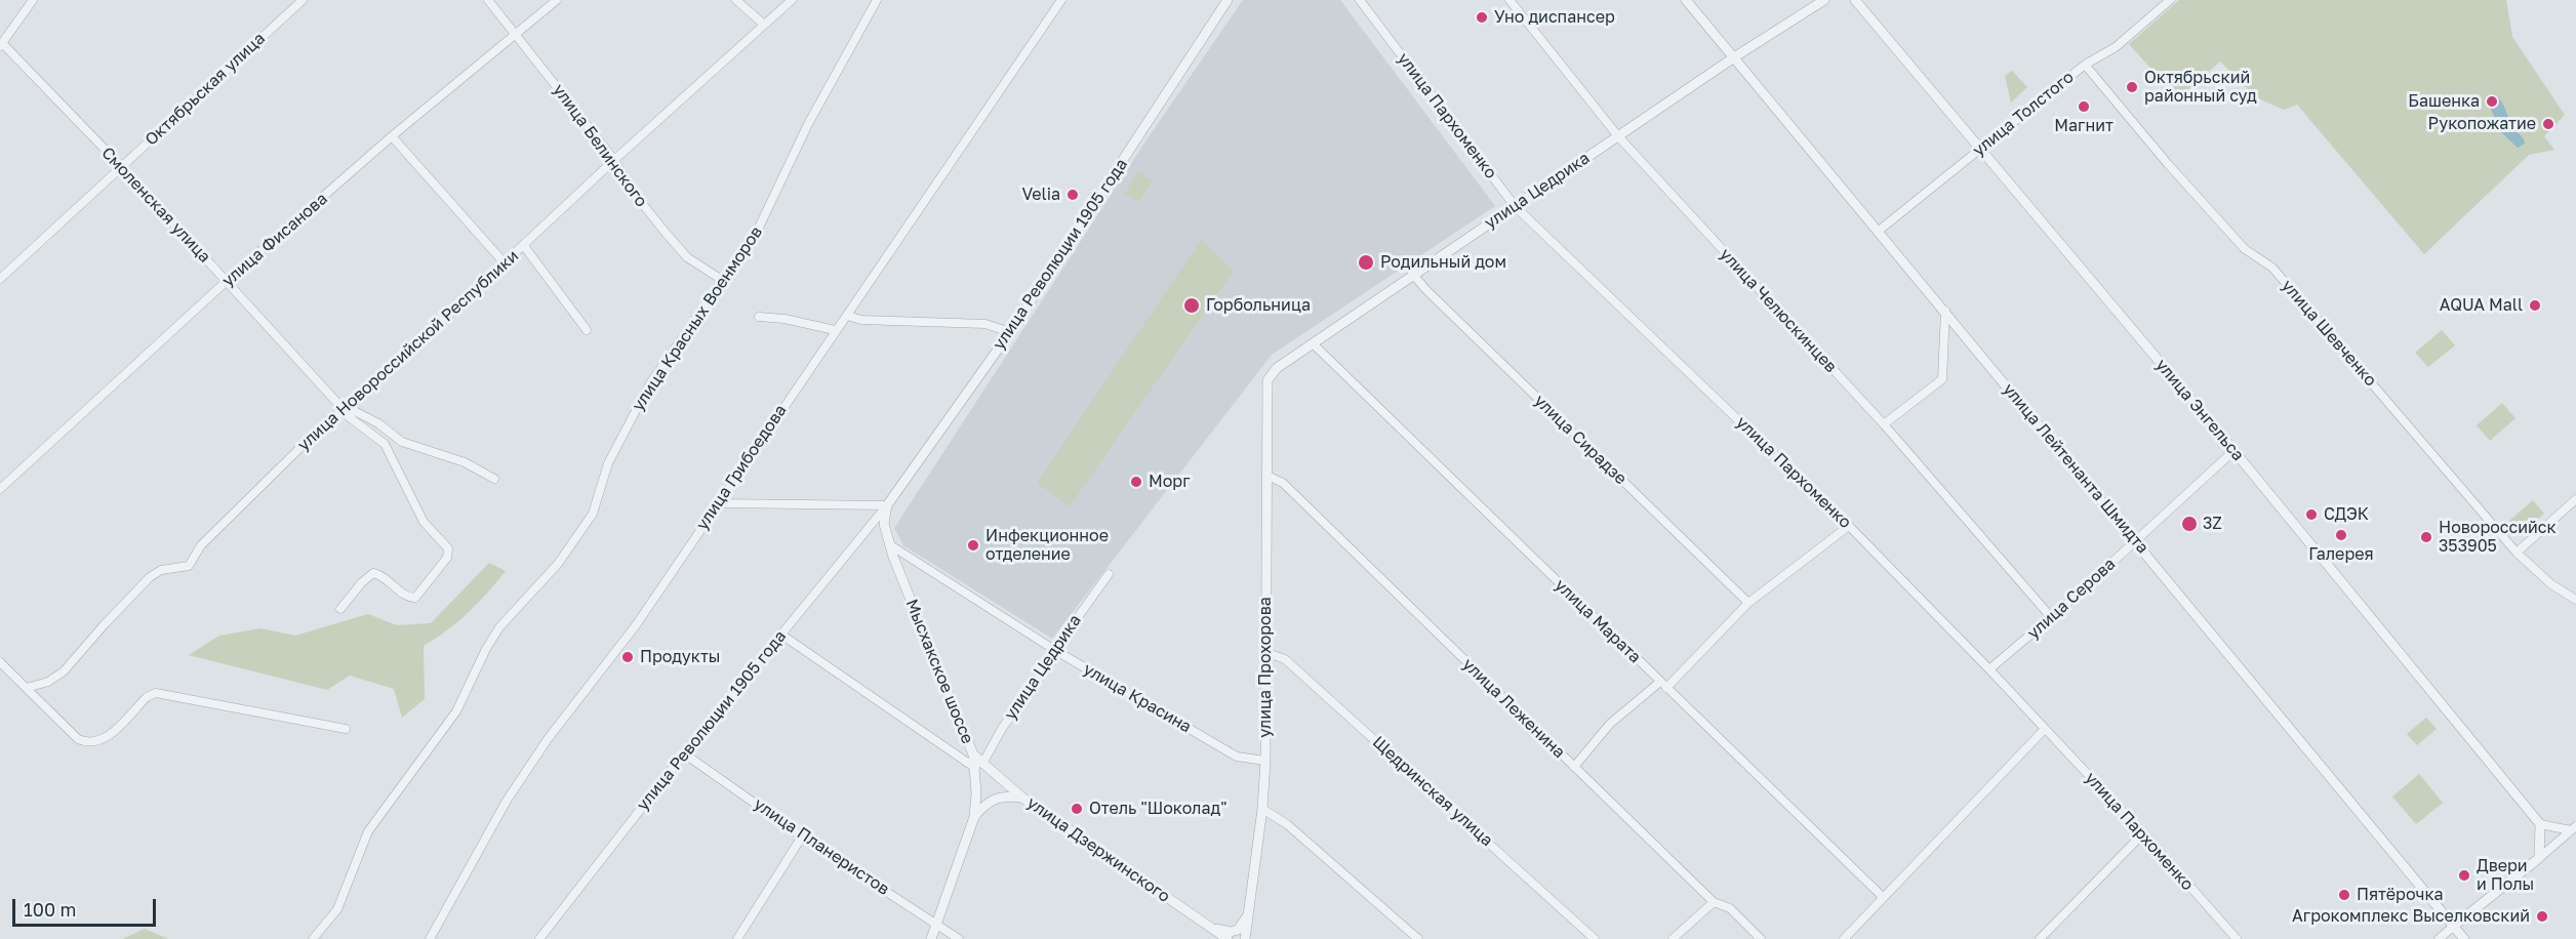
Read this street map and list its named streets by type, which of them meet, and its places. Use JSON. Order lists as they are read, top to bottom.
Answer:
{
  "streets": {
    "street": [
      "Октябрьская улица",
      "улица Толстого",
      "улица Пархоменко",
      "улица Белинского",
      "улица Цедрика",
      "Смоленская улица",
      "улица Фисанова",
      "улица Революции 1905 года",
      "улица Челюскинцев",
      "улица Красных Военморов",
      "улица Шевченко",
      "улица Новороссийской Республики",
      "улица Энгельса",
      "улица Сирадзе",
      "улица Грибоедова",
      "улица Лейтенанта Шмидта",
      "улица Серова",
      "улица Марата",
      "улица Прохорова",
      "Мысхакское шоссе",
      "улица Красина",
      "улица Леженина",
      "Щедринская улица",
      "улица Планеристов",
      "улица Дзержинского"
    ]
  },
  "crossings": [
    ["Октябрьская улица", "Смоленская улица"],
    ["улица Толстого", "улица Шевченко"],
    ["улица Толстого", "улица Энгельса"],
    ["улица Толстого", "улица Лейтенанта Шмидта"],
    ["улица Пархоменко", "улица Цедрика"],
    ["улица Пархоменко", "улица Серова"],
    ["улица Белинского", "улица Фисанова"],
    ["улица Белинского", "улица Красных Военморов"],
    ["улица Белинского", "улица Новороссийской Республики"],
    ["улица Цедрика", "улица Челюскинцев"],
    ["улица Цедрика", "улица Сирадзе"],
    ["улица Цедрика", "улица Лейтенанта Шмидта"],
    ["улица Цедрика", "улица Марата"],
    ["улица Цедрика", "улица Прохорова"],
    ["улица Цедрика", "улица Красина"],
    ["улица Цедрика", "улица Дзержинского"],
    ["Смоленская улица", "улица Фисанова"],
    ["Смоленская улица", "улица Новороссийской Республики"],
    ["улица Революции 1905 года", "Мысхакское шоссе"],
    ["улица Революции 1905 года", "улица Планеристов"],
    ["улица Революции 1905 года", "улица Дзержинского"],
    ["улица Челюскинцев", "улица Серова"],
    ["улица Энгельса", "улица Серова"],
    ["улица Лейтенанта Шмидта", "улица Серова"],
    ["улица Прохорова", "улица Красина"],
    ["улица Прохорова", "улица Леженина"],
    ["улица Прохорова", "Щедринская улица"],
    ["Мысхакское шоссе", "улица Красина"],
    ["Мысхакское шоссе", "улица Дзержинского"]
  ],
  "places": [
    "Уно диспансер",
    "Октябрьский районный суд",
    "Башенка",
    "Магнит",
    "Рукопожатие",
    "Velia",
    "Родильный дом",
    "Горбольница",
    "AQUA Mall",
    "Морг",
    "СДЭК",
    "3Z",
    "Галерея",
    "Новороссийск 353905",
    "Инфекционное отделение",
    "Продукты",
    "Отель \"Шоколад\"",
    "Двери и Полы",
    "Пятёрочка",
    "Агрокомплекс Выселковский"
  ],
  "scale_bar": "100 m"
}
